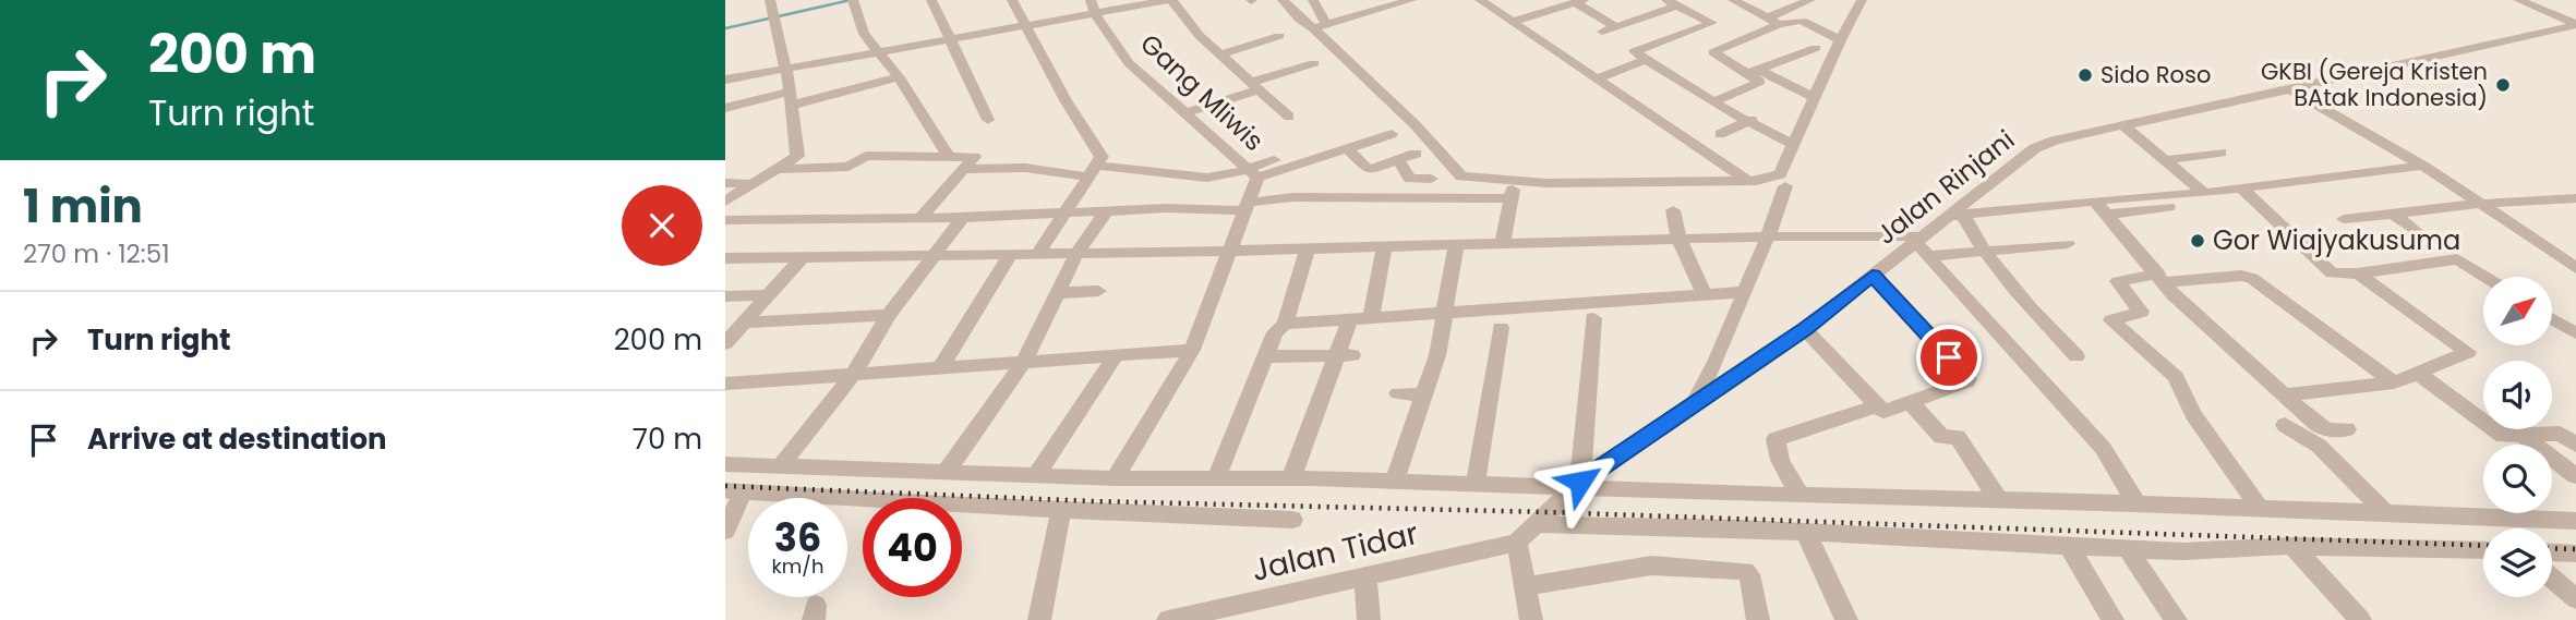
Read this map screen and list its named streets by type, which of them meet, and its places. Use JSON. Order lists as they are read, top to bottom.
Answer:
{
  "streets": {
    "street": ["Gang Mliwis", "Jalan Rinjani", "Jalan Tidar"]
  },
  "crossings": [
    ["Jalan Rinjani", "Jalan Tidar"]
  ],
  "places": ["Sido Roso", "GKBI (Gereja Kristen BAtak Indonesia)", "Gor Wiajyakusuma"],
  "north": "top right",
  "page": {
    "turn": ["200 m", "Turn right"],
    "heading": ["1 min", "270 m · 12:51"],
    "list": [
      {
        "name": "Turn right",
        "value": "200 m"
      },
      {
        "name": "Arrive at destination",
        "value": "70 m"
      }
    ],
    "speed": "36 km/h",
    "limit": "40"
  }
}
